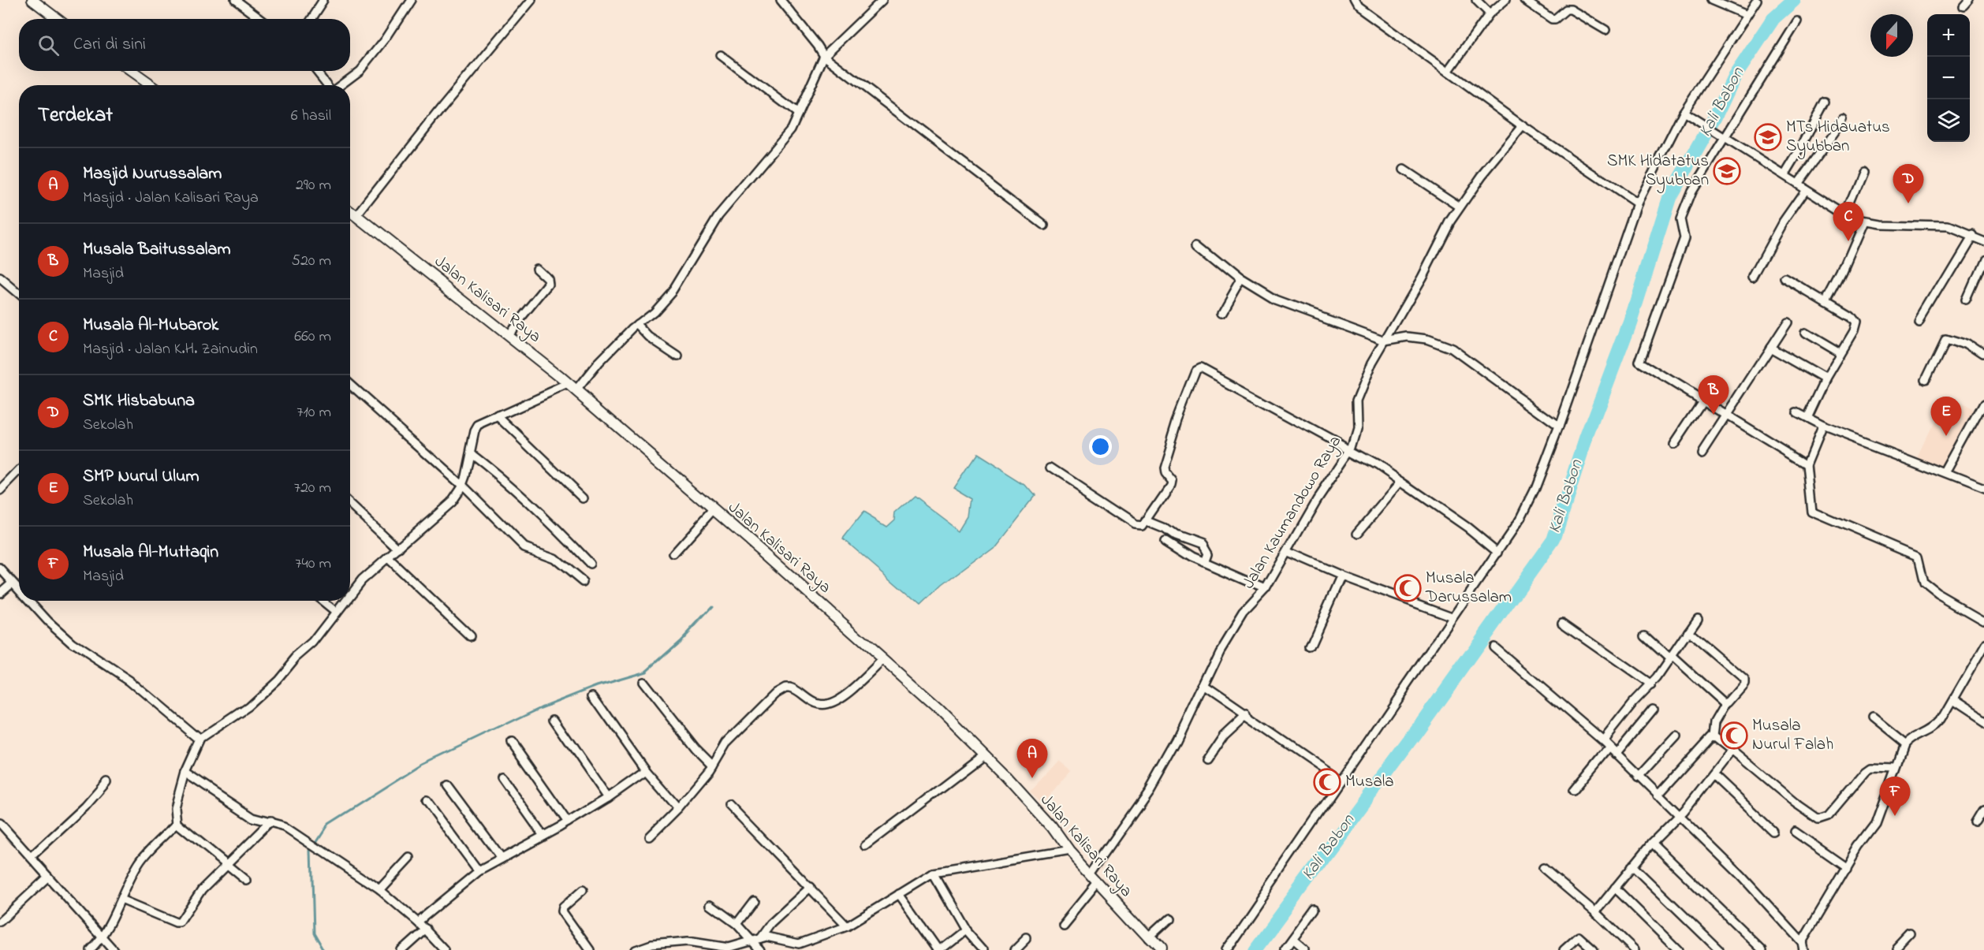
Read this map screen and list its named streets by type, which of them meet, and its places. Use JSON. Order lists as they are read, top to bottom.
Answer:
{
  "streets": {
    "street": ["Jalan Kalisari Raya", "Jalan Kaumandowo Raya"]
  },
  "crossings": [
    ["Jalan Kalisari Raya", "Jalan Kaumandowo Raya"]
  ],
  "water": ["Kali Babon"],
  "places": {
    "school or university": ["MTs Hidauatus Syubban", "SMK Hidatatus Syubban"],
    "mosque": ["Musala Darussalam", "Musala Nurul Falah", "Musala"]
  },
  "north": "bottom",
  "page": {
    "map_buttons": ["+", "−"],
    "search": "Cari di sini",
    "heading": ["Terdekat", "6 hasil"],
    "list": [
      {
        "mark": "A",
        "name": "Masjid Nurussalam",
        "note": "Masjid · Jalan Kalisari Raya",
        "value": "290 m"
      },
      {
        "mark": "B",
        "name": "Musala Baitussalam",
        "note": "Masjid",
        "value": "520 m"
      },
      {
        "mark": "C",
        "name": "Musala Al-Mubarok",
        "note": "Masjid · Jalan K.H. Zainudin",
        "value": "660 m"
      },
      {
        "mark": "D",
        "name": "SMK Hisbabuna",
        "note": "Sekolah",
        "value": "710 m"
      },
      {
        "mark": "E",
        "name": "SMP Nurul Ulum",
        "note": "Sekolah",
        "value": "720 m"
      },
      {
        "mark": "F",
        "name": "Musala Al-Muttaqin",
        "note": "Masjid",
        "value": "740 m"
      }
    ],
    "pins": [
      "D",
      "C",
      "B",
      "E",
      "A",
      "F"
    ]
  }
}
